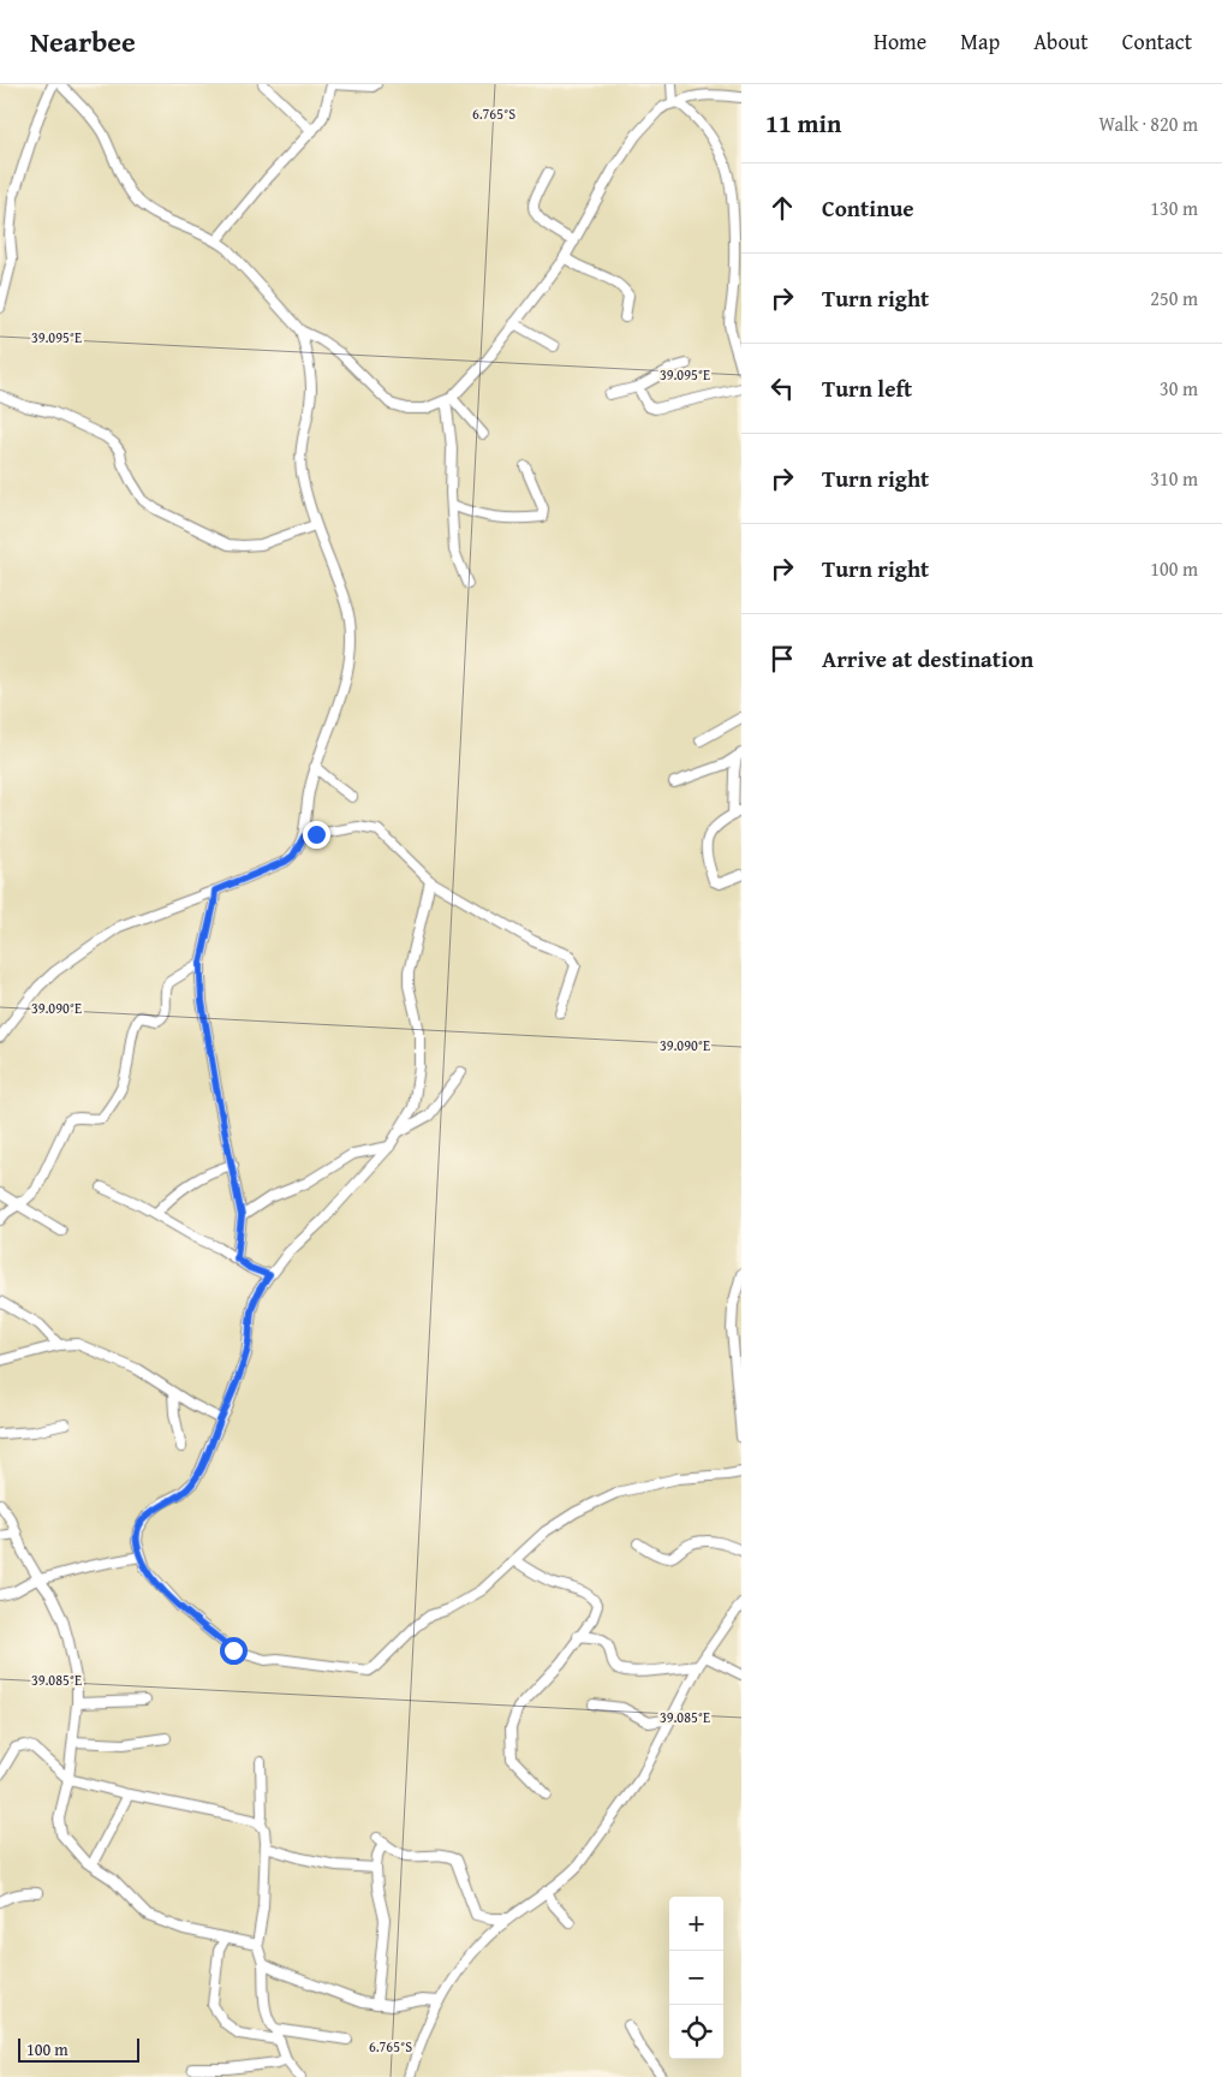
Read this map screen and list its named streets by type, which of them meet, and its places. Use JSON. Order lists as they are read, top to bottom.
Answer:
{
  "scale_bar": "100 m",
  "page": {
    "header": "Nearbee",
    "nav": [
      "Home",
      "Map",
      "About",
      "Contact"
    ],
    "heading": ["11 min", "Walk · 820 m"],
    "list": [
      ["Continue", "130 m"],
      ["Turn right", "250 m"],
      ["Turn left", "30 m"],
      ["Turn right", "310 m"],
      ["Turn right", "100 m"],
      "Arrive at destination"
    ],
    "map_buttons": ["+", "−"],
    "scale": "100 m"
  },
  "coordinates": [
    "6.765°S",
    "39.095°E",
    "39.090°E",
    "39.085°E"
  ]
}
